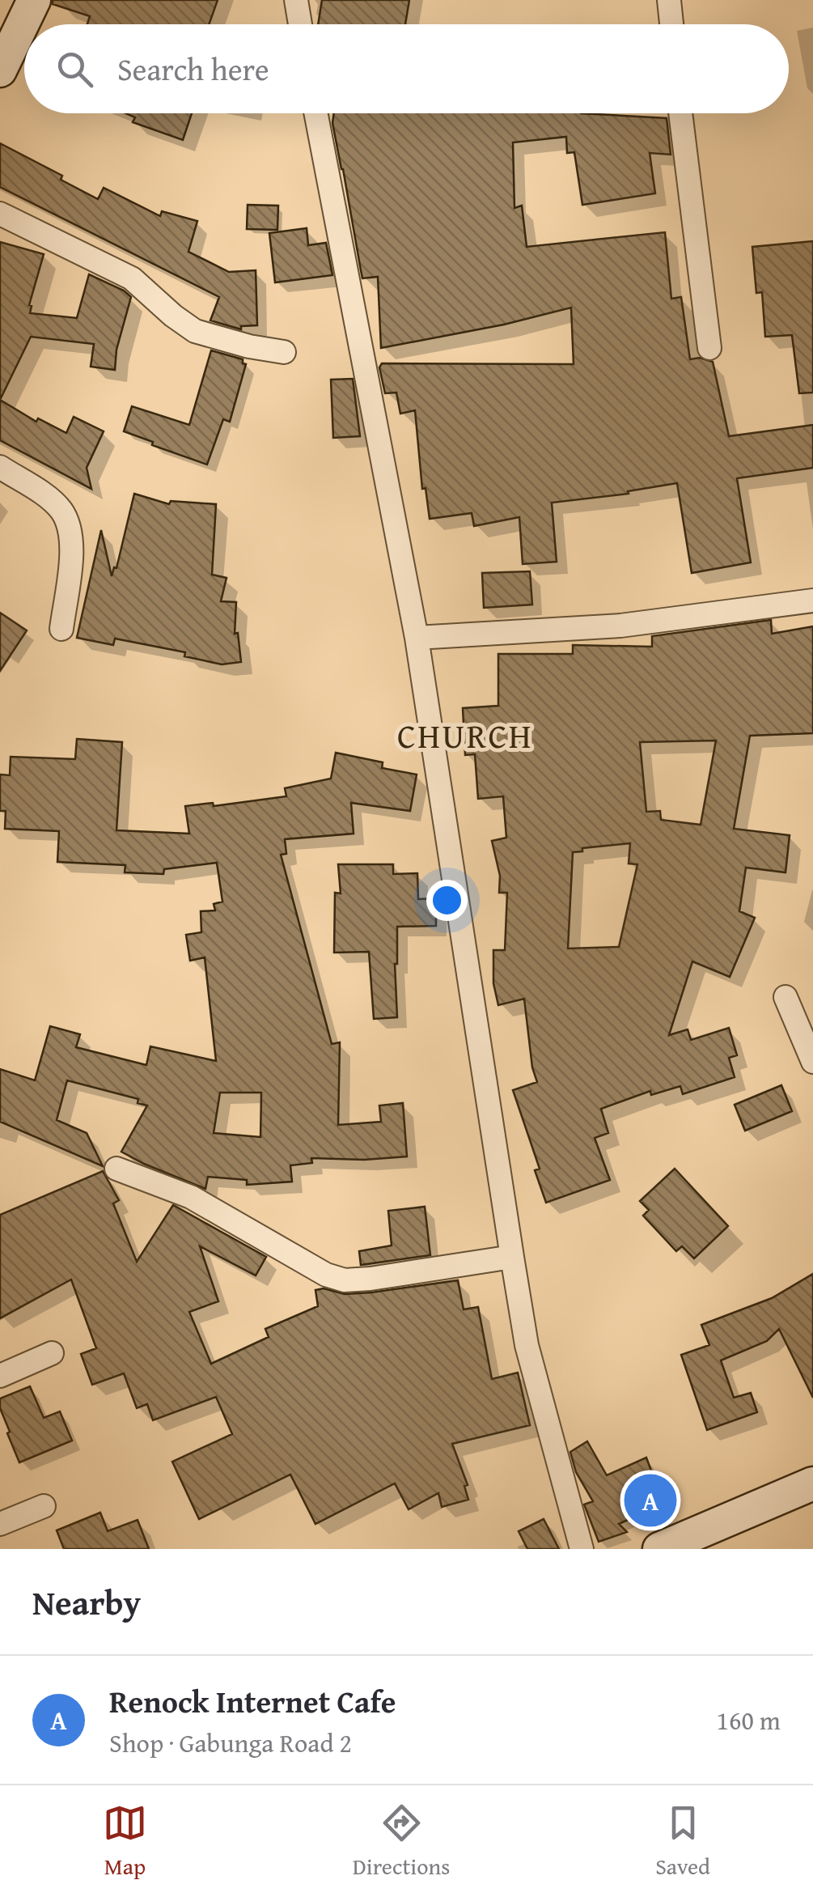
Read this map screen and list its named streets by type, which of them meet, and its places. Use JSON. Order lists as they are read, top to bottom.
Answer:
{
  "districts": ["CHURCH"],
  "page": {
    "search": "Search here",
    "pins": "A",
    "heading": "Nearby",
    "list": [
      {
        "mark": "A",
        "name": "Renock Internet Cafe",
        "note": "Shop · Gabunga Road 2",
        "value": "160 m"
      }
    ],
    "nav": ["Map", "Directions", "Saved"]
  }
}
